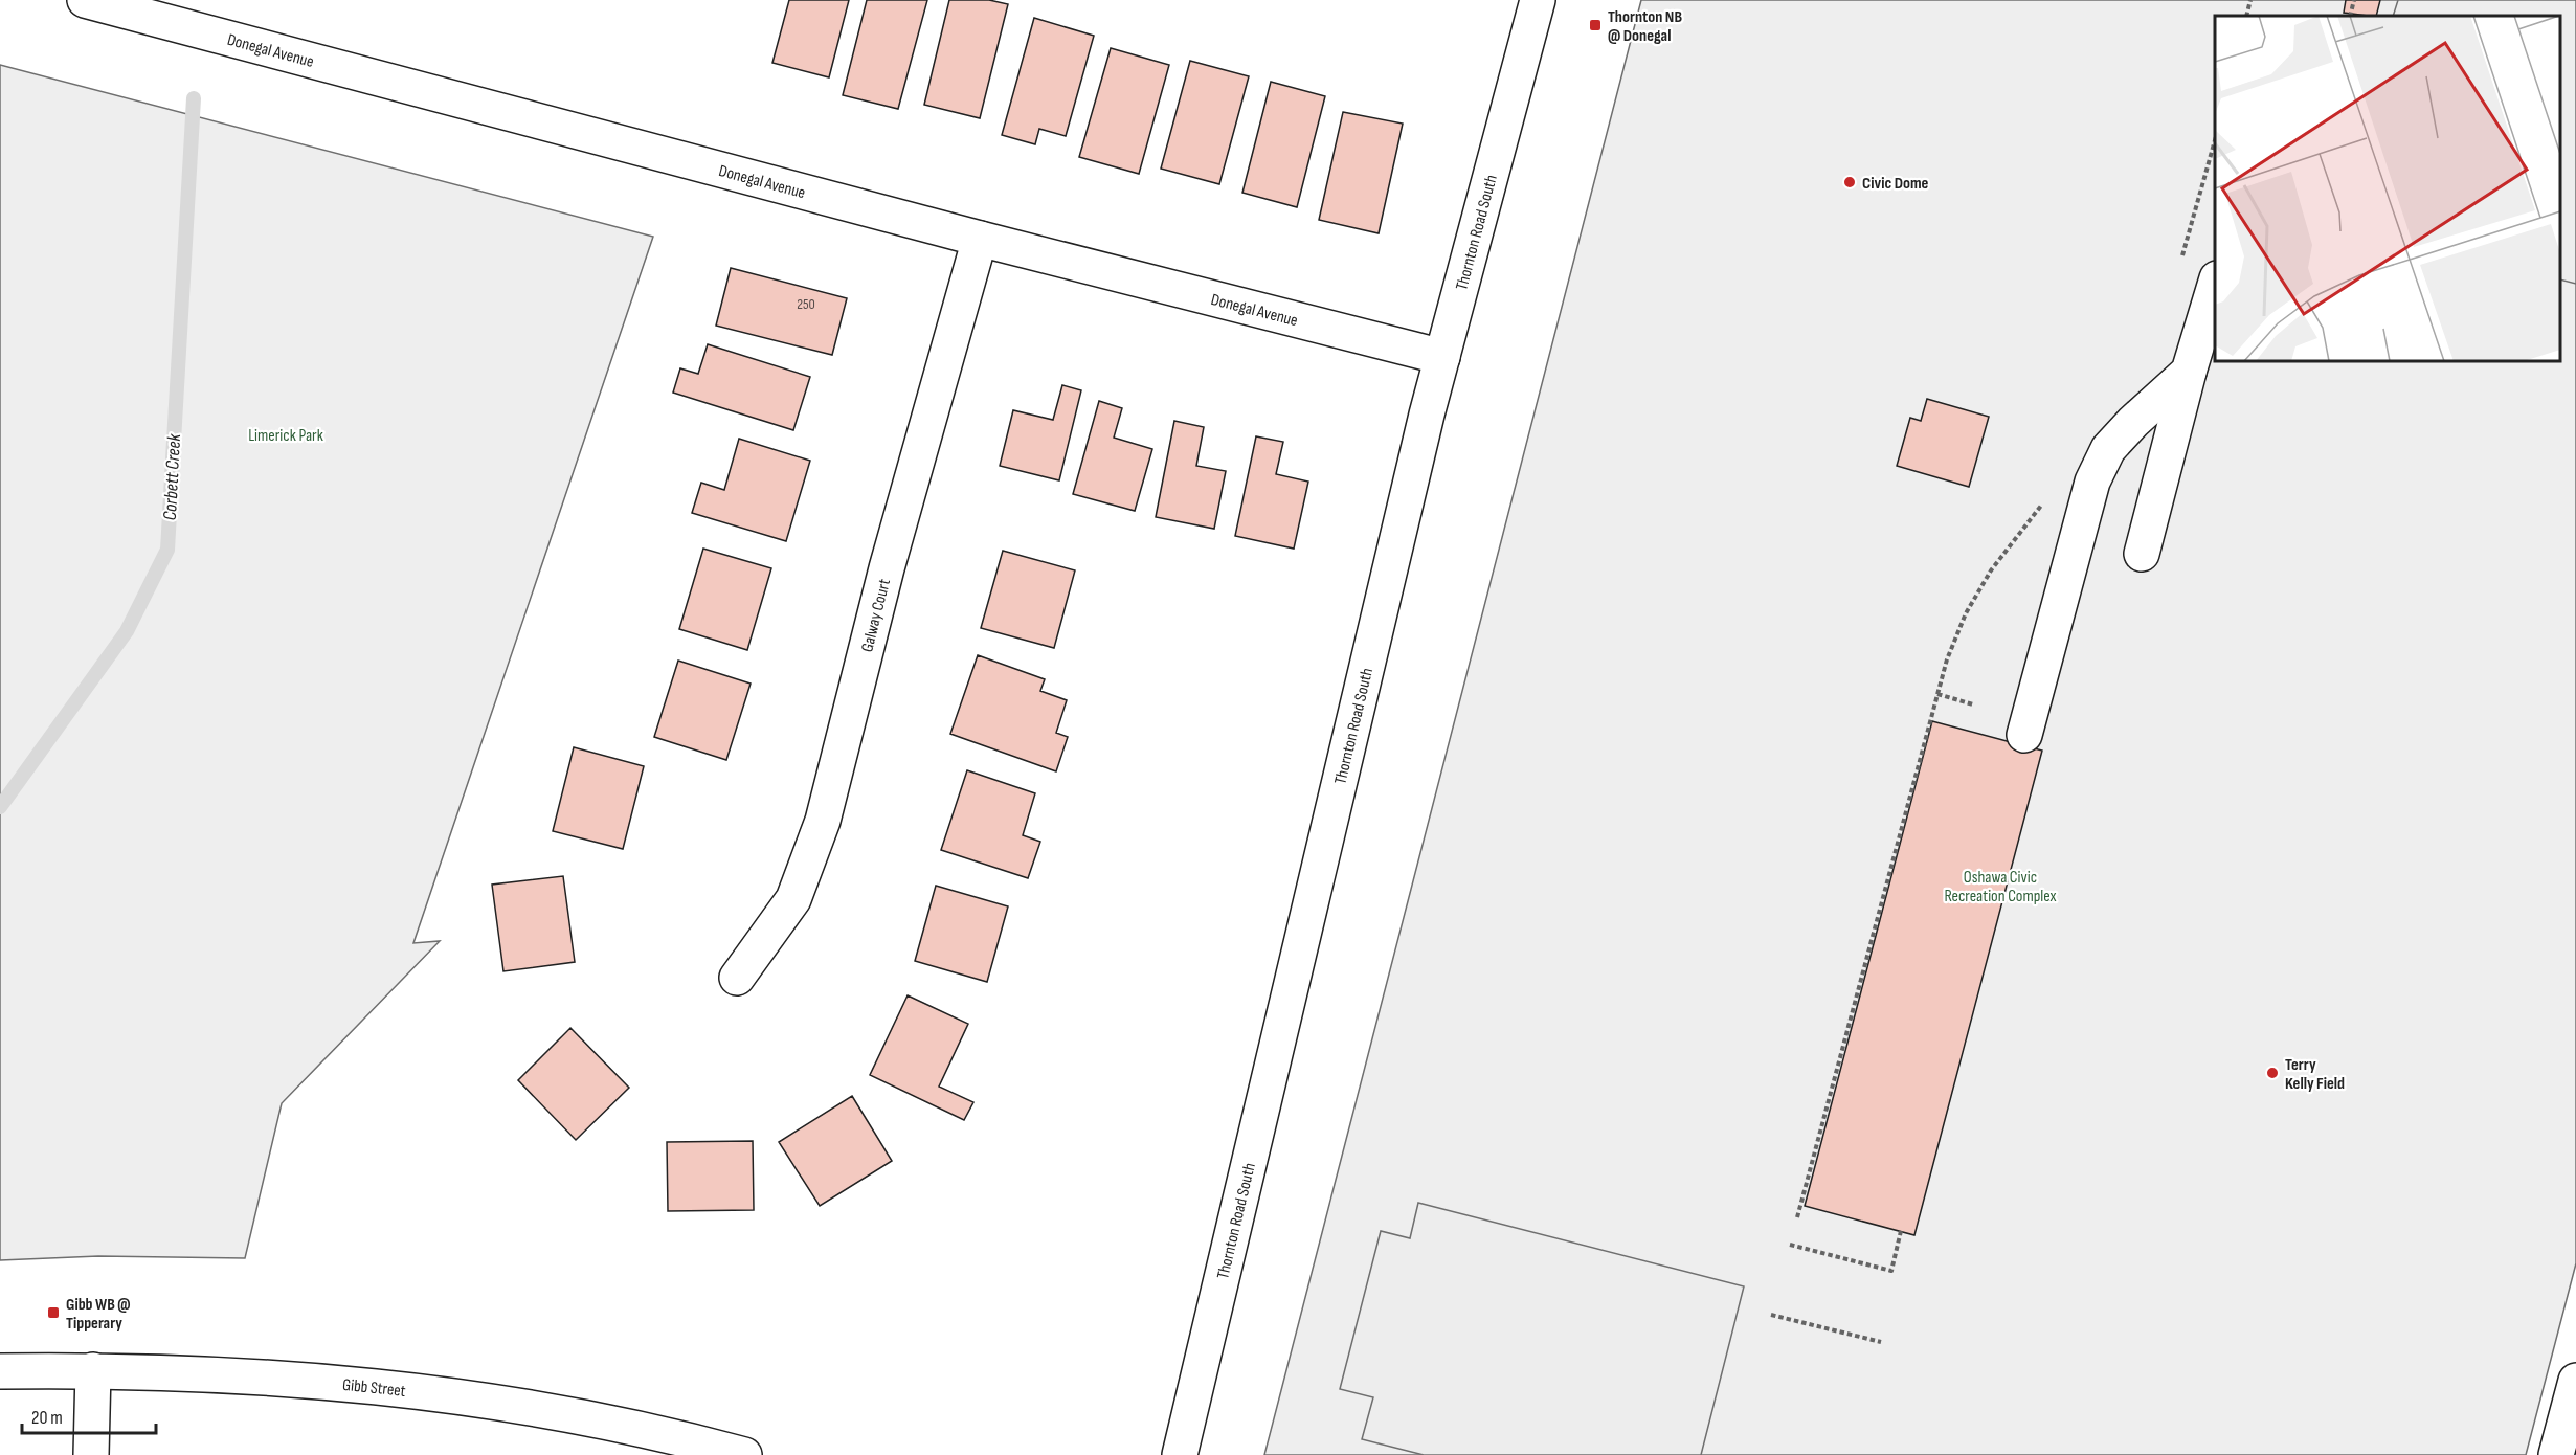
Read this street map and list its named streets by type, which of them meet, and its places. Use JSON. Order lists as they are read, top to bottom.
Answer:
{
  "streets": {
    "street": [
      "Donegal Avenue",
      "Thornton Road South",
      "Galway Court",
      "Gibb Street"
    ]
  },
  "crossings": [
    ["Donegal Avenue", "Thornton Road South"],
    ["Donegal Avenue", "Galway Court"]
  ],
  "water": ["Corbett Creek"],
  "parks": ["Limerick Park", "Oshawa Civic Recreation Complex"],
  "places": {
    "transit": ["Thornton NB @ Donegal", "Gibb WB @ Tipperary"],
    "other": ["Civic Dome", "Terry Kelly Field"]
  },
  "house_numbers": ["250"],
  "scale_bar": "20 m"
}
